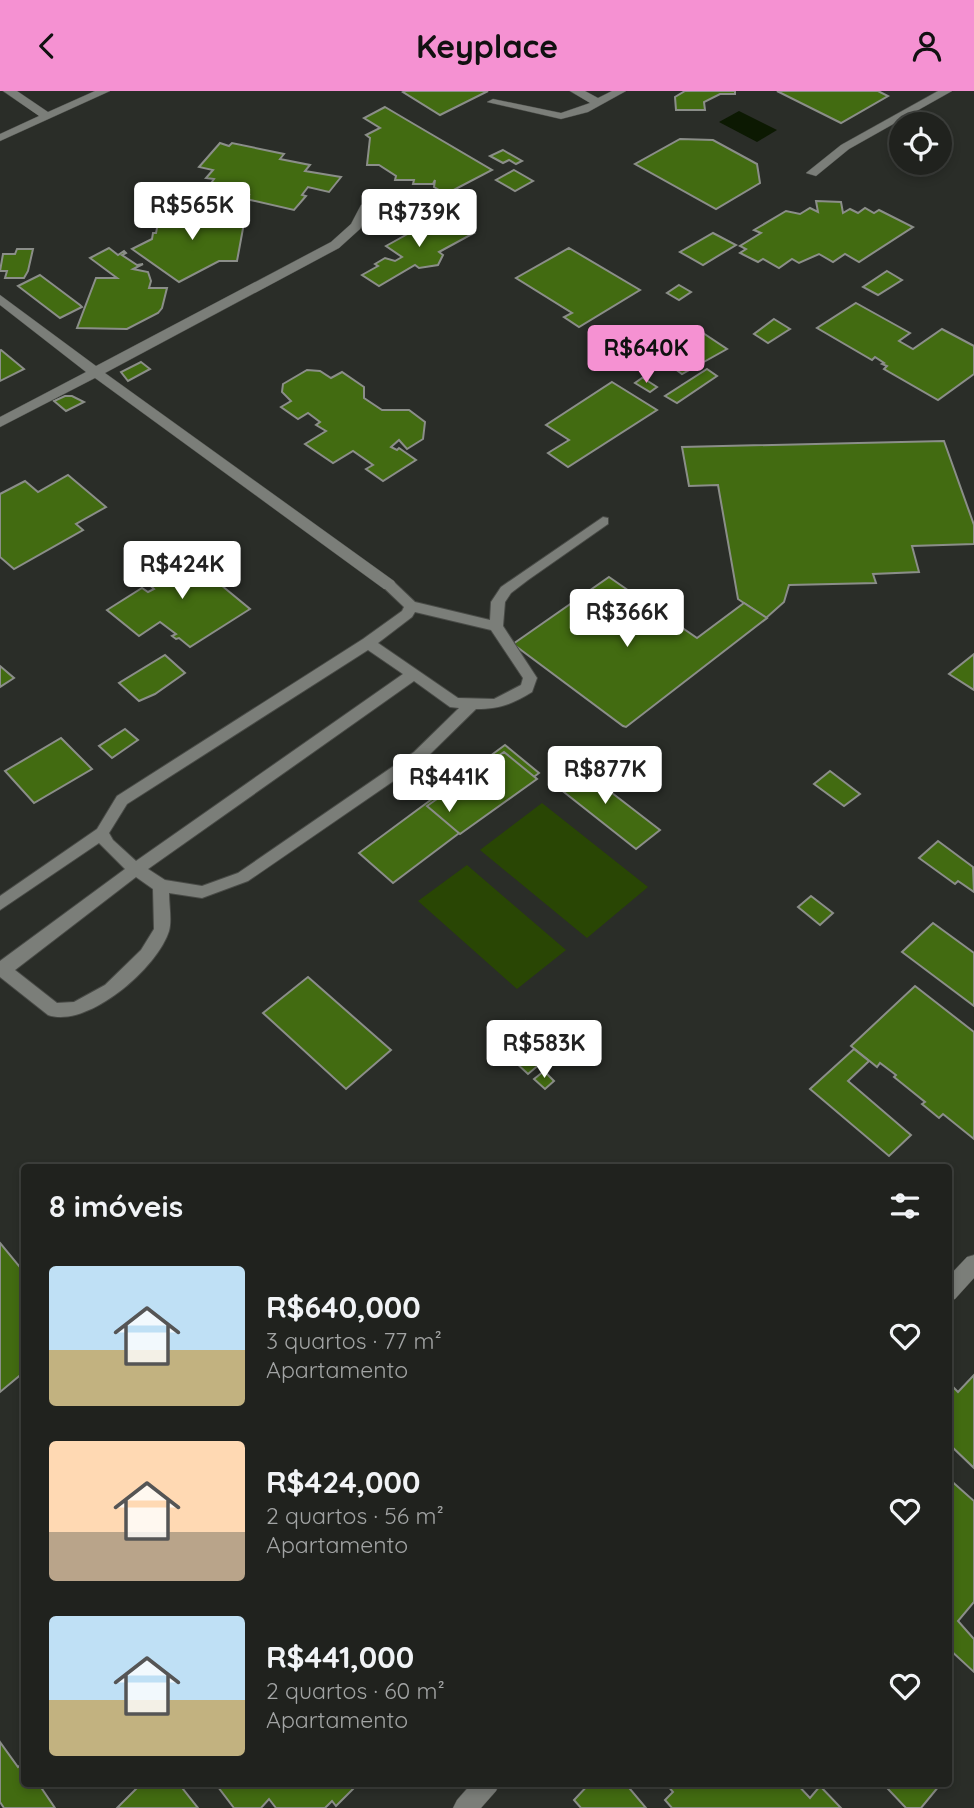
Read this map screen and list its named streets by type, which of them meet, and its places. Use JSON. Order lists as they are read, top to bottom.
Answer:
{
  "page": {
    "header": "Keyplace",
    "price": [
      "R$565K",
      "R$739K",
      "R$640K",
      "R$424K",
      "R$366K",
      "R$877K",
      "R$441K",
      "R$583K"
    ],
    "heading": "8 imóveis",
    "list": [
      {
        "name": "R$640,000",
        "note": "3 quartos · 77 m² · Apartamento"
      },
      {
        "name": "R$424,000",
        "note": "2 quartos · 56 m² · Apartamento"
      },
      {
        "name": "R$441,000",
        "note": "2 quartos · 60 m² · Apartamento"
      }
    ]
  }
}
